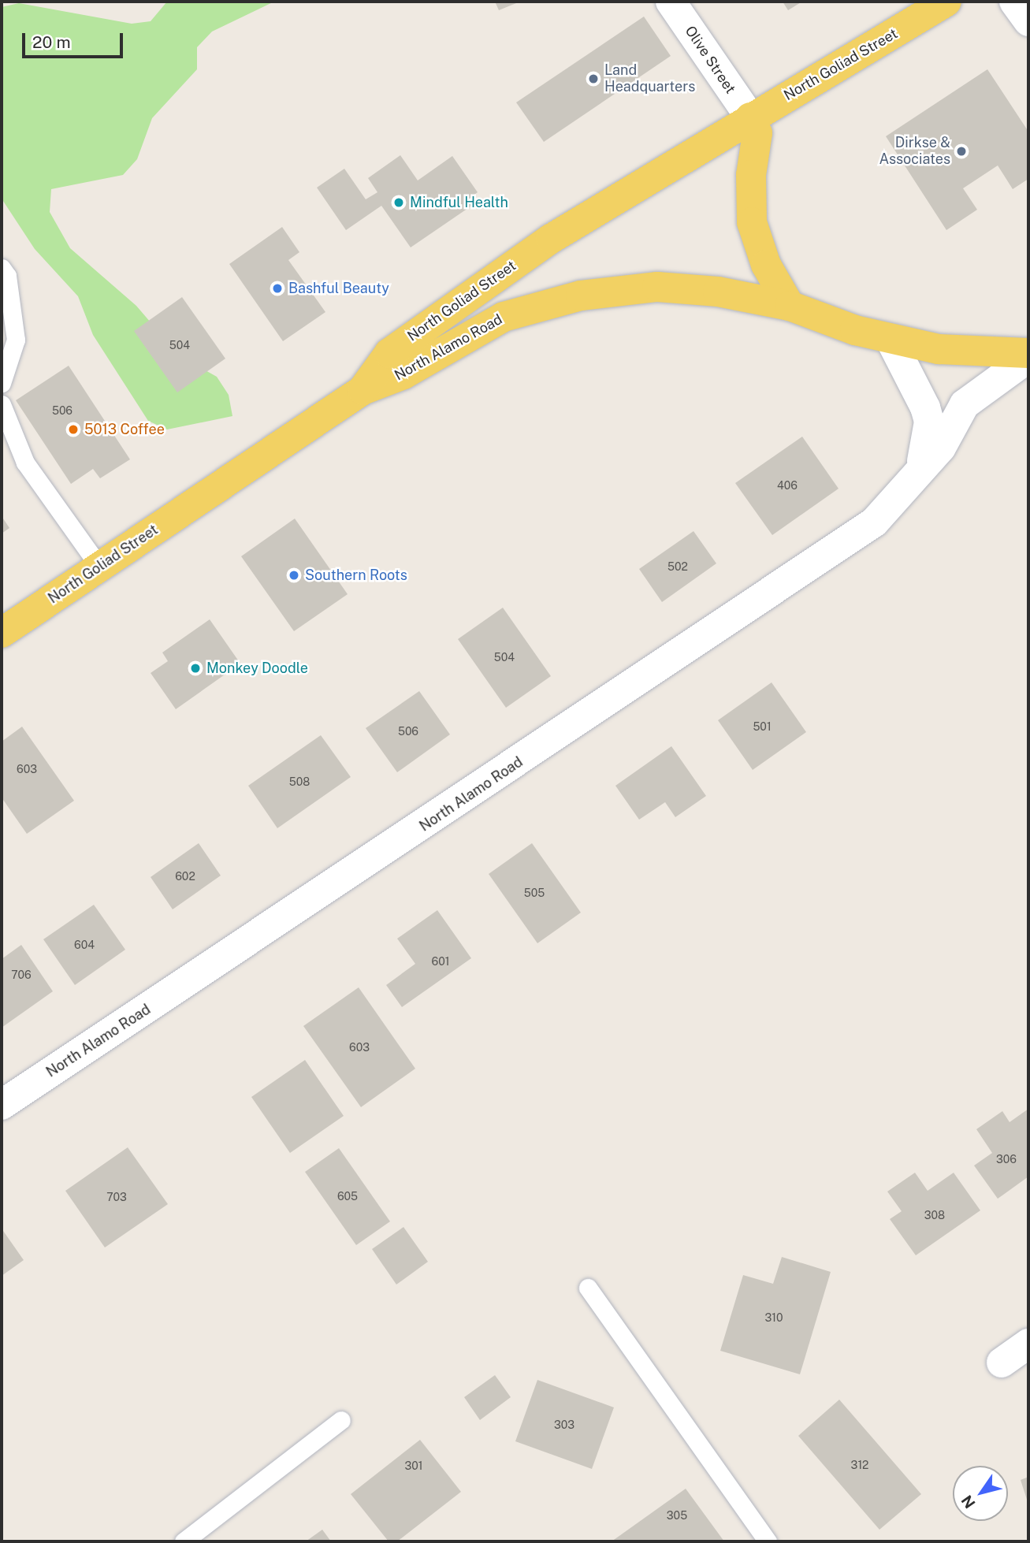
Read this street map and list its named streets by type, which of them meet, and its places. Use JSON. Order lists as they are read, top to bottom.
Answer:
{
  "streets": {
    "main road": ["North Goliad Street", "North Alamo Road"],
    "street": ["Olive Street"]
  },
  "crossings": [
    ["Olive Street", "North Goliad Street"],
    ["North Goliad Street", "North Alamo Road"]
  ],
  "places": [
    "Land Headquarters",
    "Dirkse & Associates",
    "Mindful Health",
    "Bashful Beauty",
    "5013 Coffee",
    "Southern Roots",
    "Monkey Doodle"
  ],
  "house_numbers": [
    "504",
    "506",
    "406",
    "502",
    "504",
    "501",
    "506",
    "603",
    "508",
    "602",
    "505",
    "604",
    "601",
    "706",
    "603",
    "306",
    "605",
    "703",
    "308",
    "310",
    "303",
    "312",
    "301",
    "305"
  ],
  "scale_bar": "20 m",
  "north": "bottom left"
}
